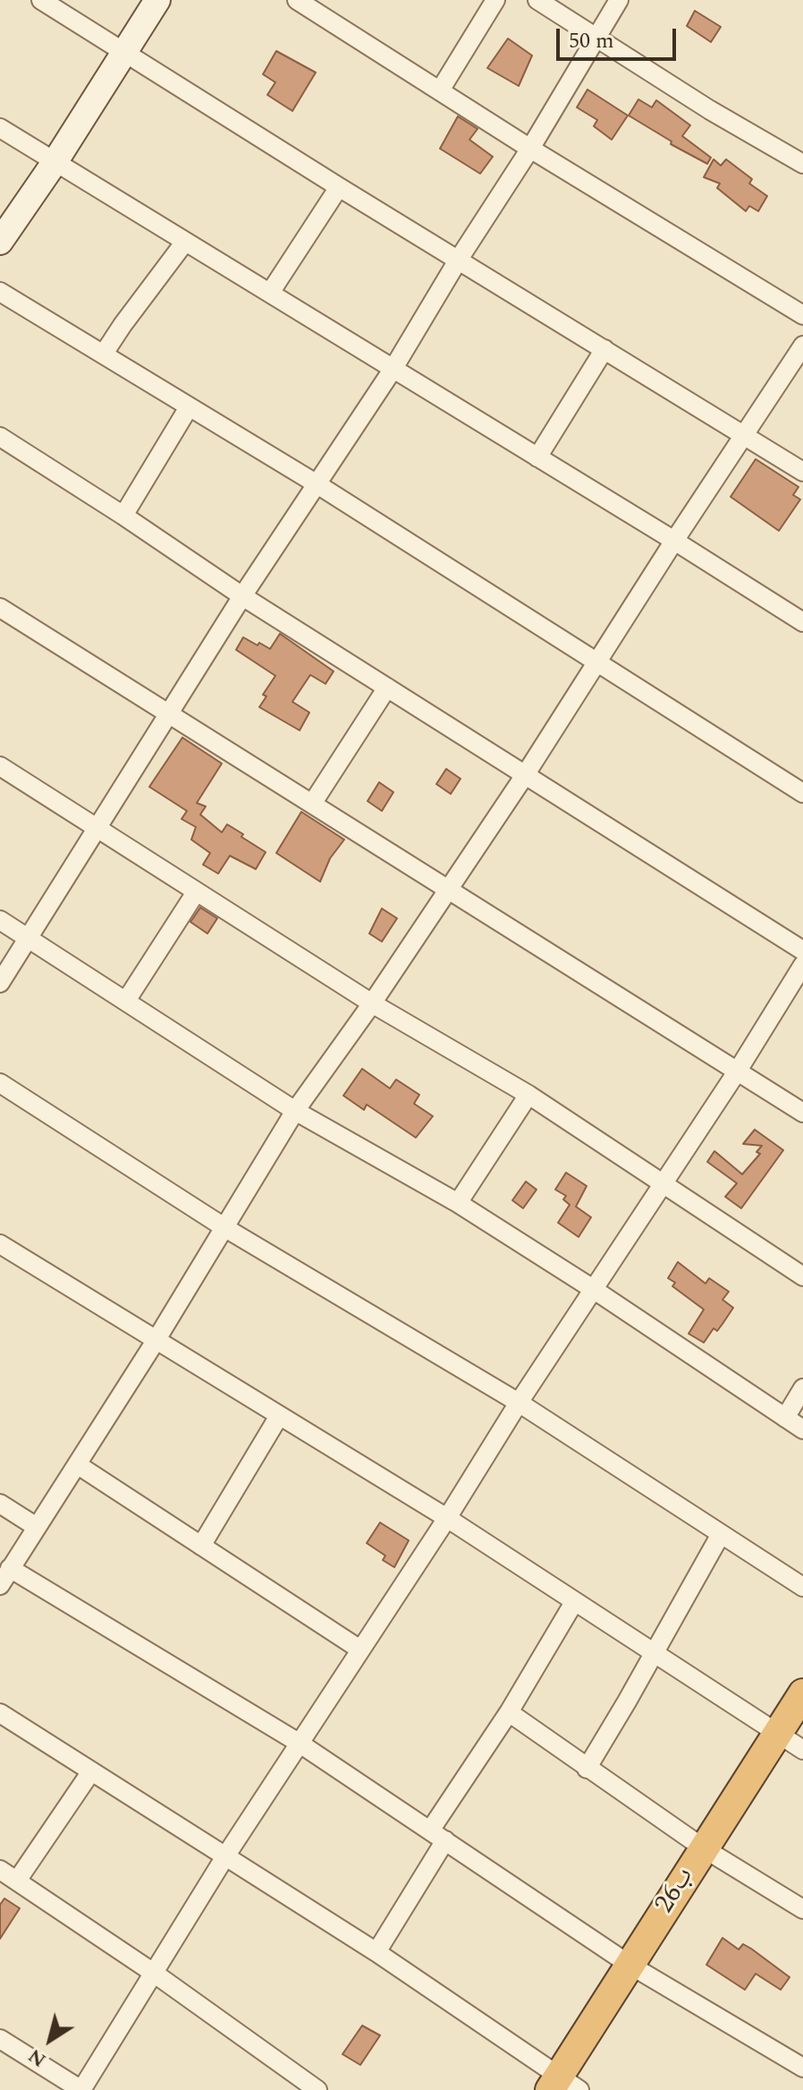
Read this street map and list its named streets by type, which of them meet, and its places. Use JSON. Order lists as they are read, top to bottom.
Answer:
{
  "streets": {
    "highway": ["26ب"]
  },
  "scale_bar": "50 m",
  "north": "bottom left"
}
